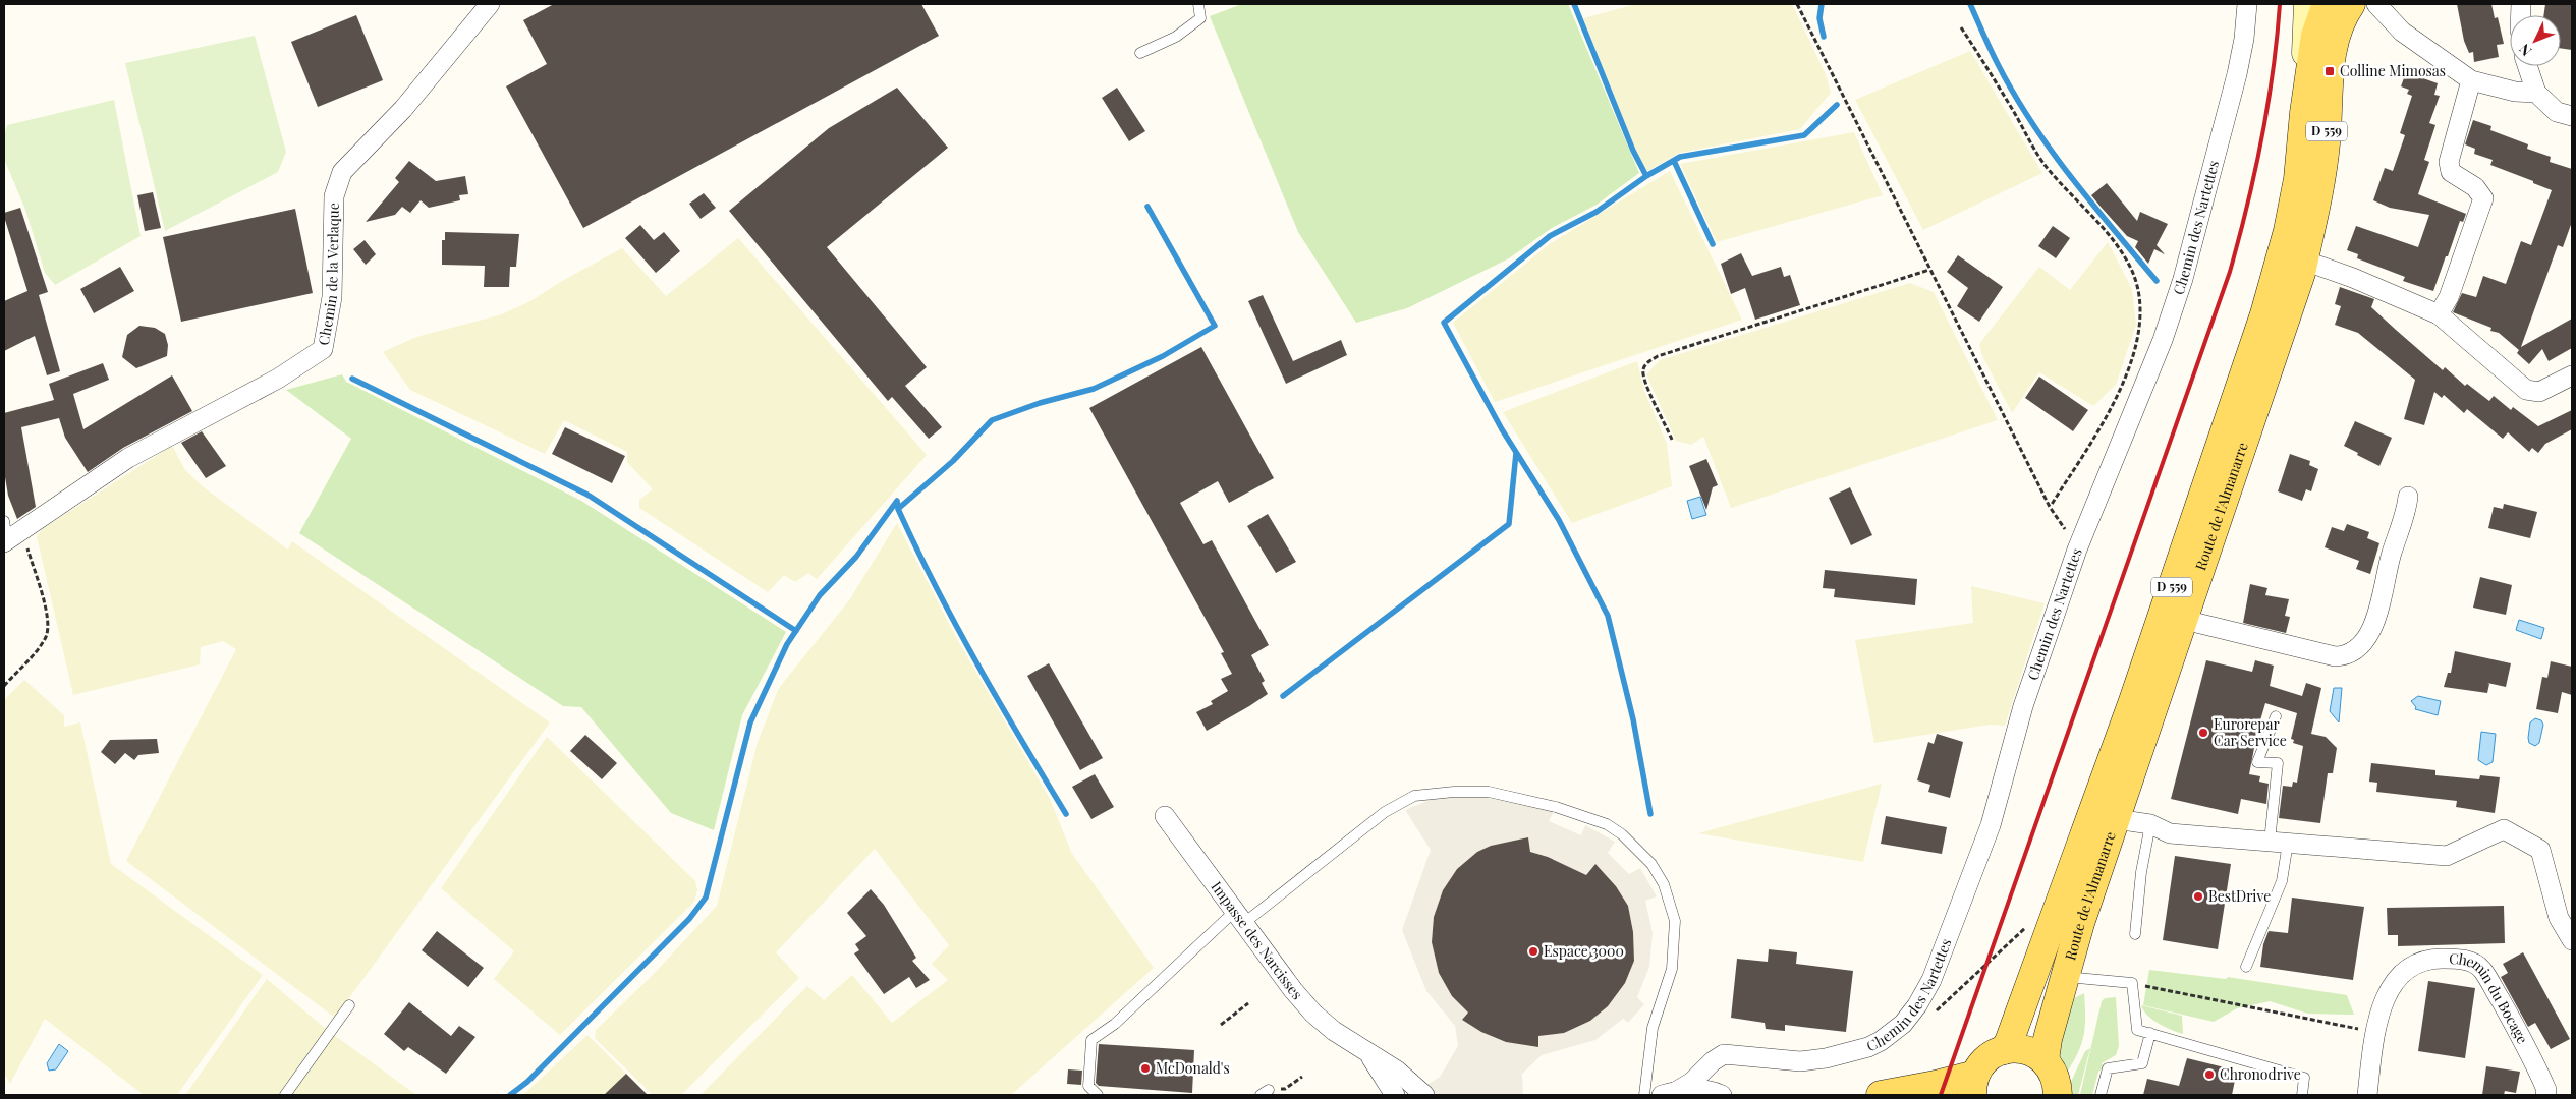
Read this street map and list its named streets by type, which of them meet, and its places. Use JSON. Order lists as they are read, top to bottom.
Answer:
{
  "streets": {
    "main road": ["D 559", "Route de l'Almanarre"],
    "street": [
      "Chemin des Nartettes",
      "Chemin de la Verlaque",
      "Impasse des Narcisses",
      "Chemin du Bocage"
    ]
  },
  "places": {
    "transit": ["Colline Mimosas"],
    "other": [
      "Eurorepar Car Service",
      "BestDrive",
      "Espace 3000",
      "McDonald's",
      "Chronodrive"
    ]
  },
  "north": "bottom left"
}
